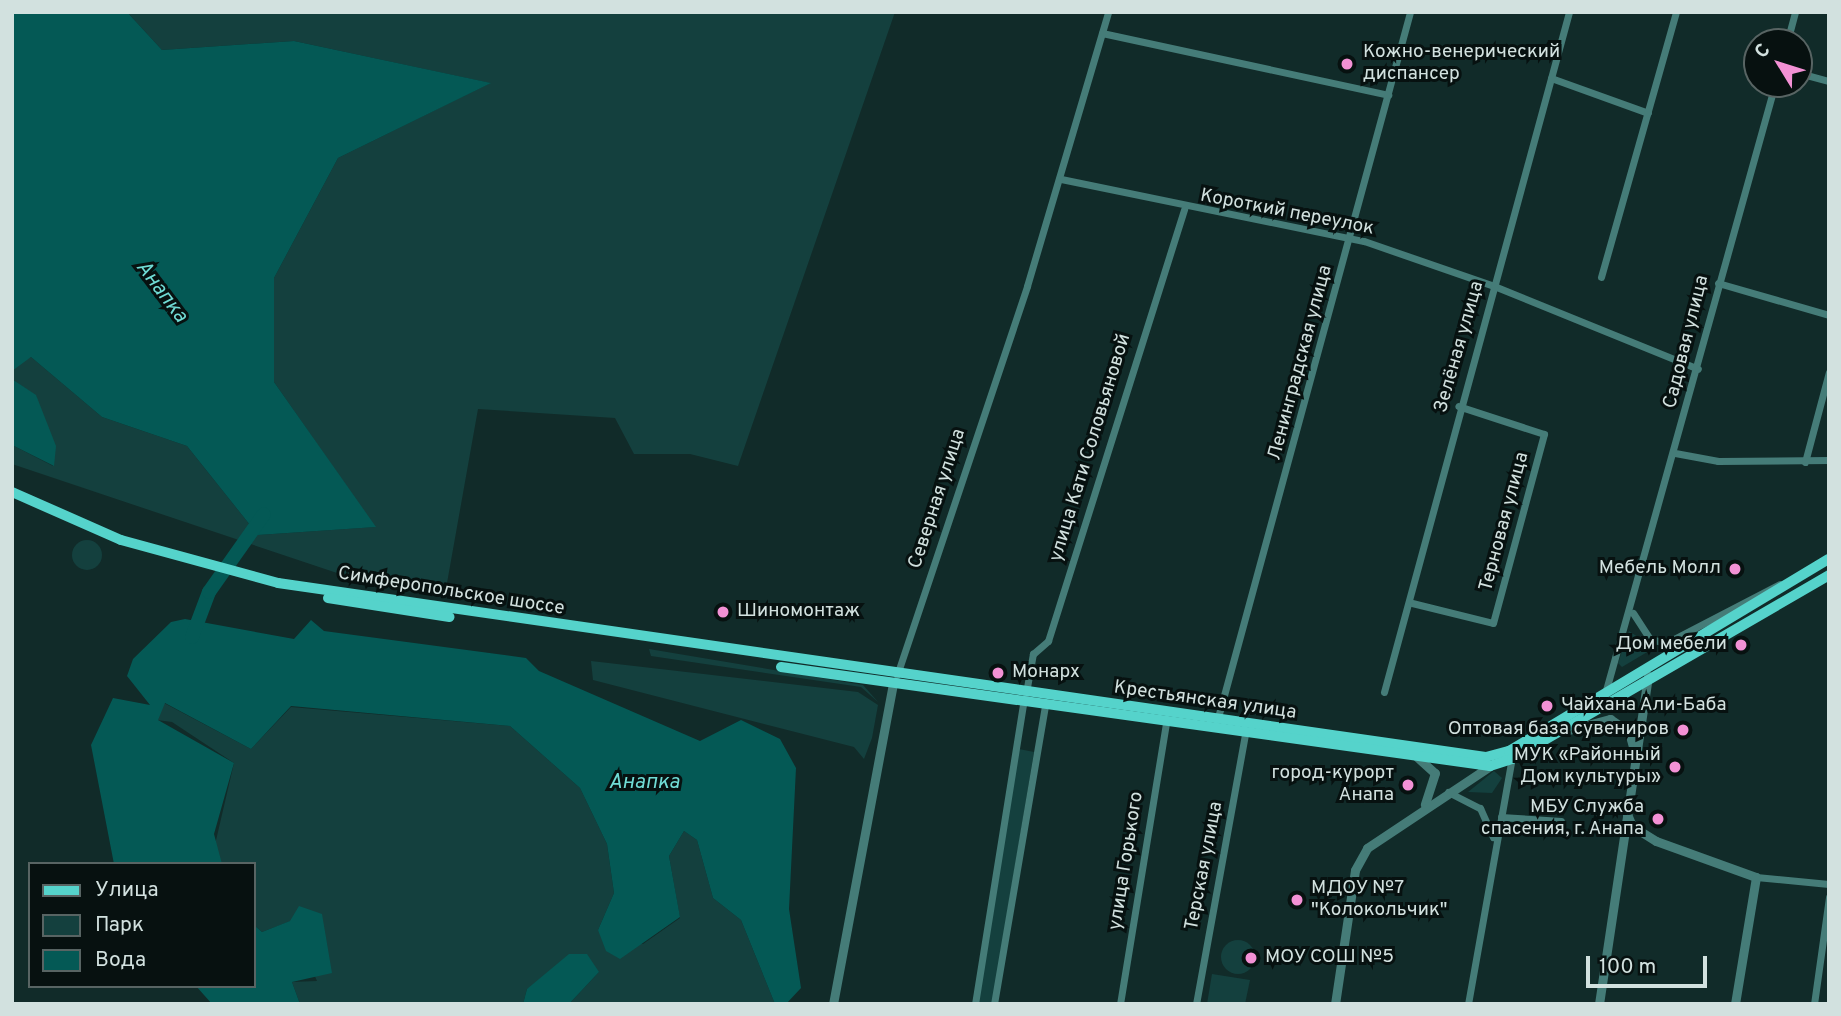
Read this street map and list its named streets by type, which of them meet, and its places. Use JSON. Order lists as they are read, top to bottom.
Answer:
{
  "streets": {
    "main road": ["Симферопольское шоссе", "Крестьянская улица"],
    "street": [
      "Короткий переулок",
      "Садовая улица",
      "Зелёная улица",
      "Ленинградская улица",
      "улица Кати Соловьяновой",
      "Северная улица",
      "Терновая улица",
      "улица Горького",
      "Терская улица"
    ]
  },
  "crossings": [
    ["Короткий переулок", "Садовая улица"],
    ["Короткий переулок", "Зелёная улица"],
    ["Короткий переулок", "Ленинградская улица"],
    ["Короткий переулок", "улица Кати Соловьяновой"],
    ["Короткий переулок", "Северная улица"],
    ["Садовая улица", "Крестьянская улица"],
    ["Зелёная улица", "Терновая улица"],
    ["Ленинградская улица", "Крестьянская улица"],
    ["улица Кати Соловьяновой", "Крестьянская улица"],
    ["Северная улица", "Симферопольское шоссе"],
    ["Северная улица", "Крестьянская улица"],
    ["Симферопольское шоссе", "Крестьянская улица"],
    ["Крестьянская улица", "улица Горького"],
    ["Крестьянская улица", "Терская улица"]
  ],
  "water": ["Анапка"],
  "places": [
    "Кожно-венерический диспансер",
    "Мебель Молл",
    "Шиномонтаж",
    "Дом мебели",
    "Монарх",
    "Чайхана Али-Баба",
    "Оптовая база сувениров",
    "МУК «Районный Дом культуры»",
    "город-курорт Анапа",
    "МБУ Служба спасения, г. Анапа",
    "МДОУ №7 \"Колокольчик\"",
    "МОУ СОШ №5"
  ],
  "legend": ["Улица", "Парк", "Вода"],
  "scale_bar": "100 m",
  "north": "top left"
}
